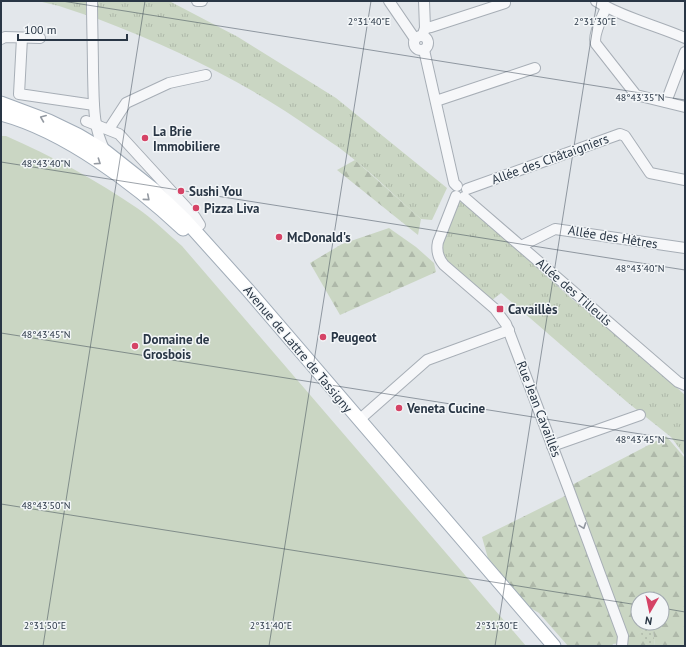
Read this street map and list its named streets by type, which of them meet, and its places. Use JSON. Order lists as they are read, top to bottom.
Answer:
{
  "streets": {
    "main road": ["Avenue de Lattre de Tassigny"],
    "street": [
      "Allée des Châtaigniers",
      "Allée des Hêtres",
      "Allée des Tilleuls",
      "Rue Jean Cavaillès"
    ]
  },
  "crossings": [
    ["Allée des Châtaigniers", "Allée des Tilleuls"],
    ["Allée des Châtaigniers", "Rue Jean Cavaillès"],
    ["Allée des Hêtres", "Allée des Tilleuls"],
    ["Allée des Tilleuls", "Rue Jean Cavaillès"]
  ],
  "one_way": ["Rue Jean Cavaillès"],
  "places": {
    "other": [
      "La Brie Immobiliere",
      "Sushi You",
      "Pizza Liva",
      "McDonald's",
      "Peugeot",
      "Domaine de Grosbois",
      "Veneta Cucine"
    ],
    "transit": ["Cavaillès"]
  },
  "scale_bar": "100 m",
  "north": "bottom",
  "coordinates": [
    "2°31'40\"E",
    "2°31'30\"E",
    "48°43'35\"N",
    "48°43'40\"N",
    "48°43'45\"N",
    "48°43'50\"N",
    "2°31'50\"E"
  ]
}
